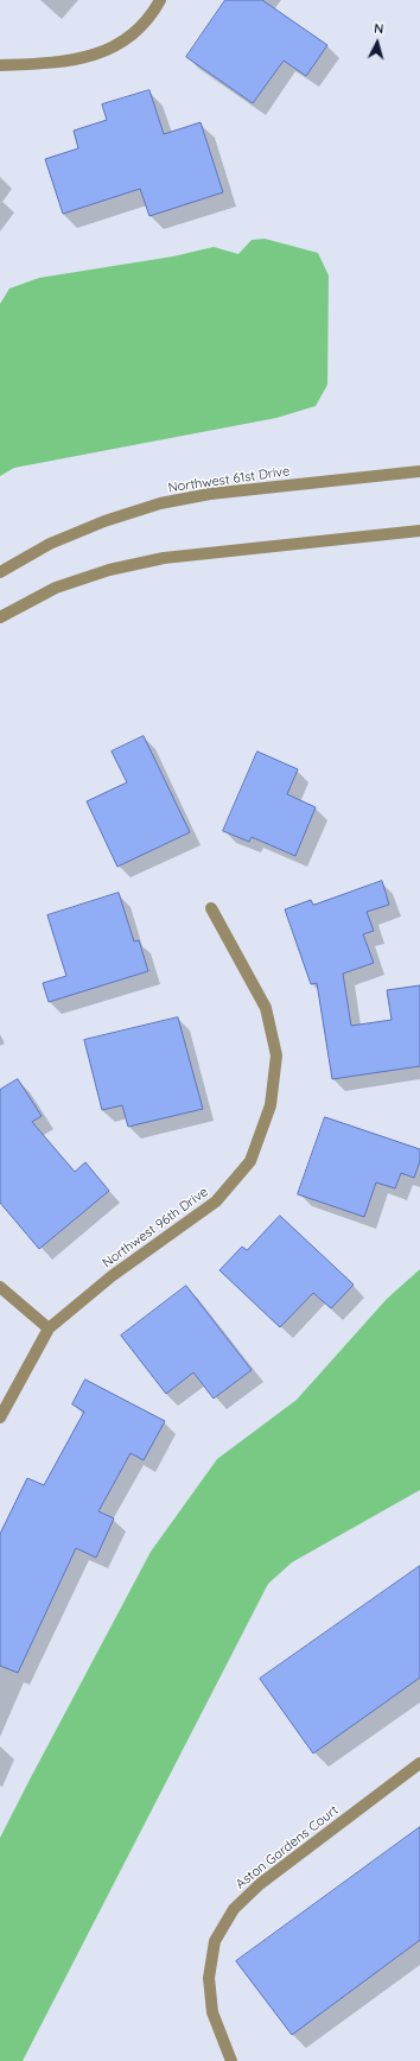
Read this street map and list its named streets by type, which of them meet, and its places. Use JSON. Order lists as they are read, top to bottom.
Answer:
{
  "streets": {
    "street": ["Northwest 61st Drive", "Northwest 96th Drive", "Aston Gardens Court"]
  },
  "north": "top"
}
